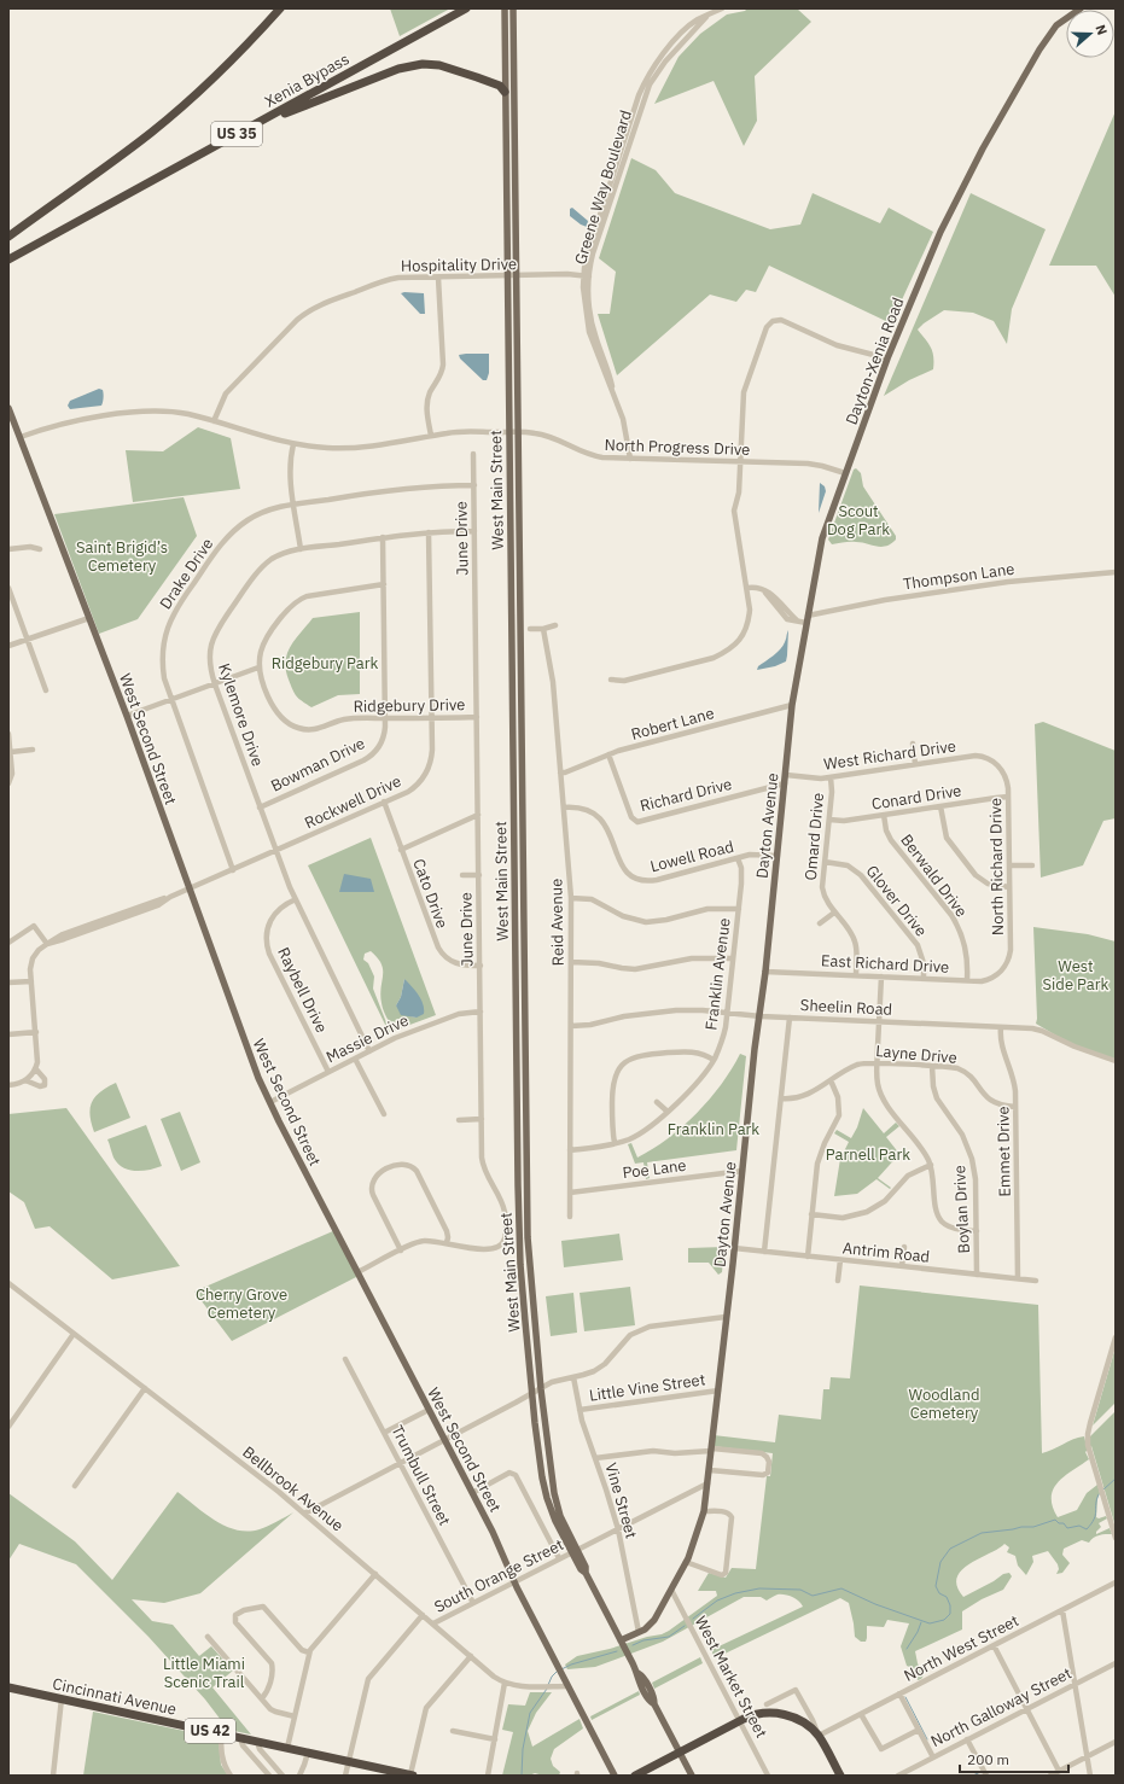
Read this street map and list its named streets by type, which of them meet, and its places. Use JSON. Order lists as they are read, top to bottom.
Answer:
{
  "streets": {
    "highway": [
      "Xenia Bypass",
      "US 35",
      "Cincinnati Avenue",
      "US 42"
    ],
    "main road": [
      "Dayton-Xenia Road",
      "West Main Street",
      "West Second Street",
      "Dayton Avenue"
    ],
    "street": [
      "Greene Way Boulevard",
      "Hospitality Drive",
      "North Progress Drive",
      "June Drive",
      "Drake Drive",
      "Thompson Lane",
      "Ridgebury Drive",
      "Kylemore Drive",
      "Robert Lane",
      "West Richard Drive",
      "Bowman Drive",
      "Richard Drive",
      "Conard Drive",
      "Rockwell Drive",
      "Omard Drive",
      "Lowell Road",
      "North Richard Drive",
      "Berwald Drive",
      "Cato Drive",
      "Glover Drive",
      "Reid Avenue",
      "East Richard Drive",
      "Franklin Avenue",
      "Raybell Drive",
      "Sheelin Road",
      "Massie Drive",
      "Layne Drive",
      "Emmet Drive",
      "Poe Lane",
      "Boylan Drive",
      "Antrim Road",
      "Little Vine Street",
      "Trumbull Street",
      "Bellbrook Avenue",
      "Vine Street",
      "South Orange Street",
      "North West Street",
      "West Market Street",
      "North Galloway Street"
    ]
  },
  "crossings": [
    ["Greene Way Boulevard", "Hospitality Drive"],
    ["Greene Way Boulevard", "North Progress Drive"],
    ["Hospitality Drive", "North Progress Drive"],
    ["Hospitality Drive", "West Main Street"],
    ["Dayton-Xenia Road", "North Progress Drive"],
    ["Dayton-Xenia Road", "Thompson Lane"],
    ["Dayton-Xenia Road", "Robert Lane"],
    ["Dayton-Xenia Road", "Dayton Avenue"],
    ["North Progress Drive", "West Main Street"],
    ["North Progress Drive", "West Second Street"],
    ["West Main Street", "Dayton Avenue"],
    ["West Main Street", "South Orange Street"],
    ["June Drive", "Drake Drive"],
    ["June Drive", "Ridgebury Drive"],
    ["June Drive", "Kylemore Drive"],
    ["June Drive", "West Second Street"],
    ["June Drive", "Cato Drive"],
    ["June Drive", "Massie Drive"],
    ["Drake Drive", "Rockwell Drive"],
    ["Ridgebury Drive", "Bowman Drive"],
    ["Ridgebury Drive", "Rockwell Drive"],
    ["Kylemore Drive", "Bowman Drive"],
    ["Kylemore Drive", "Rockwell Drive"],
    ["Kylemore Drive", "Raybell Drive"],
    ["Kylemore Drive", "Massie Drive"],
    ["Robert Lane", "Richard Drive"],
    ["Robert Lane", "Reid Avenue"],
    ["West Second Street", "Rockwell Drive"],
    ["West Second Street", "Massie Drive"],
    ["West Second Street", "Bellbrook Avenue"],
    ["West Second Street", "South Orange Street"],
    ["West Richard Drive", "Richard Drive"],
    ["West Richard Drive", "Dayton Avenue"],
    ["West Richard Drive", "Omard Drive"],
    ["West Richard Drive", "North Richard Drive"],
    ["Richard Drive", "Dayton Avenue"],
    ["Conard Drive", "Omard Drive"],
    ["Conard Drive", "North Richard Drive"],
    ["Conard Drive", "Berwald Drive"],
    ["Rockwell Drive", "Cato Drive"],
    ["Dayton Avenue", "Lowell Road"],
    ["Dayton Avenue", "East Richard Drive"],
    ["Dayton Avenue", "Sheelin Road"],
    ["Dayton Avenue", "Poe Lane"],
    ["Dayton Avenue", "Antrim Road"],
    ["Dayton Avenue", "Little Vine Street"],
    ["Dayton Avenue", "Vine Street"],
    ["Dayton Avenue", "South Orange Street"],
    ["Dayton Avenue", "West Market Street"],
    ["Omard Drive", "Glover Drive"],
    ["Omard Drive", "East Richard Drive"],
    ["Lowell Road", "Reid Avenue"],
    ["Lowell Road", "Franklin Avenue"],
    ["North Richard Drive", "East Richard Drive"],
    ["Berwald Drive", "East Richard Drive"],
    ["Glover Drive", "East Richard Drive"],
    ["Reid Avenue", "Franklin Avenue"],
    ["Reid Avenue", "Sheelin Road"],
    ["Reid Avenue", "Poe Lane"],
    ["Franklin Avenue", "Sheelin Road"],
    ["Raybell Drive", "Massie Drive"],
    ["Sheelin Road", "Emmet Drive"],
    ["Layne Drive", "Emmet Drive"],
    ["Layne Drive", "Boylan Drive"],
    ["Emmet Drive", "Antrim Road"],
    ["Boylan Drive", "Antrim Road"],
    ["Little Vine Street", "Vine Street"],
    ["Trumbull Street", "South Orange Street"],
    ["Bellbrook Avenue", "South Orange Street"],
    ["Vine Street", "South Orange Street"]
  ],
  "parks": [
    "Scout Dog Park",
    "Saint Brigid’s Cemetery",
    "Ridgebury Park",
    "West Side Park",
    "Franklin Park",
    "Parnell Park",
    "Cherry Grove Cemetery",
    "Woodland Cemetery",
    "Little Miami Scenic Trail"
  ],
  "scale_bar": "200 m",
  "north": "right"
}
